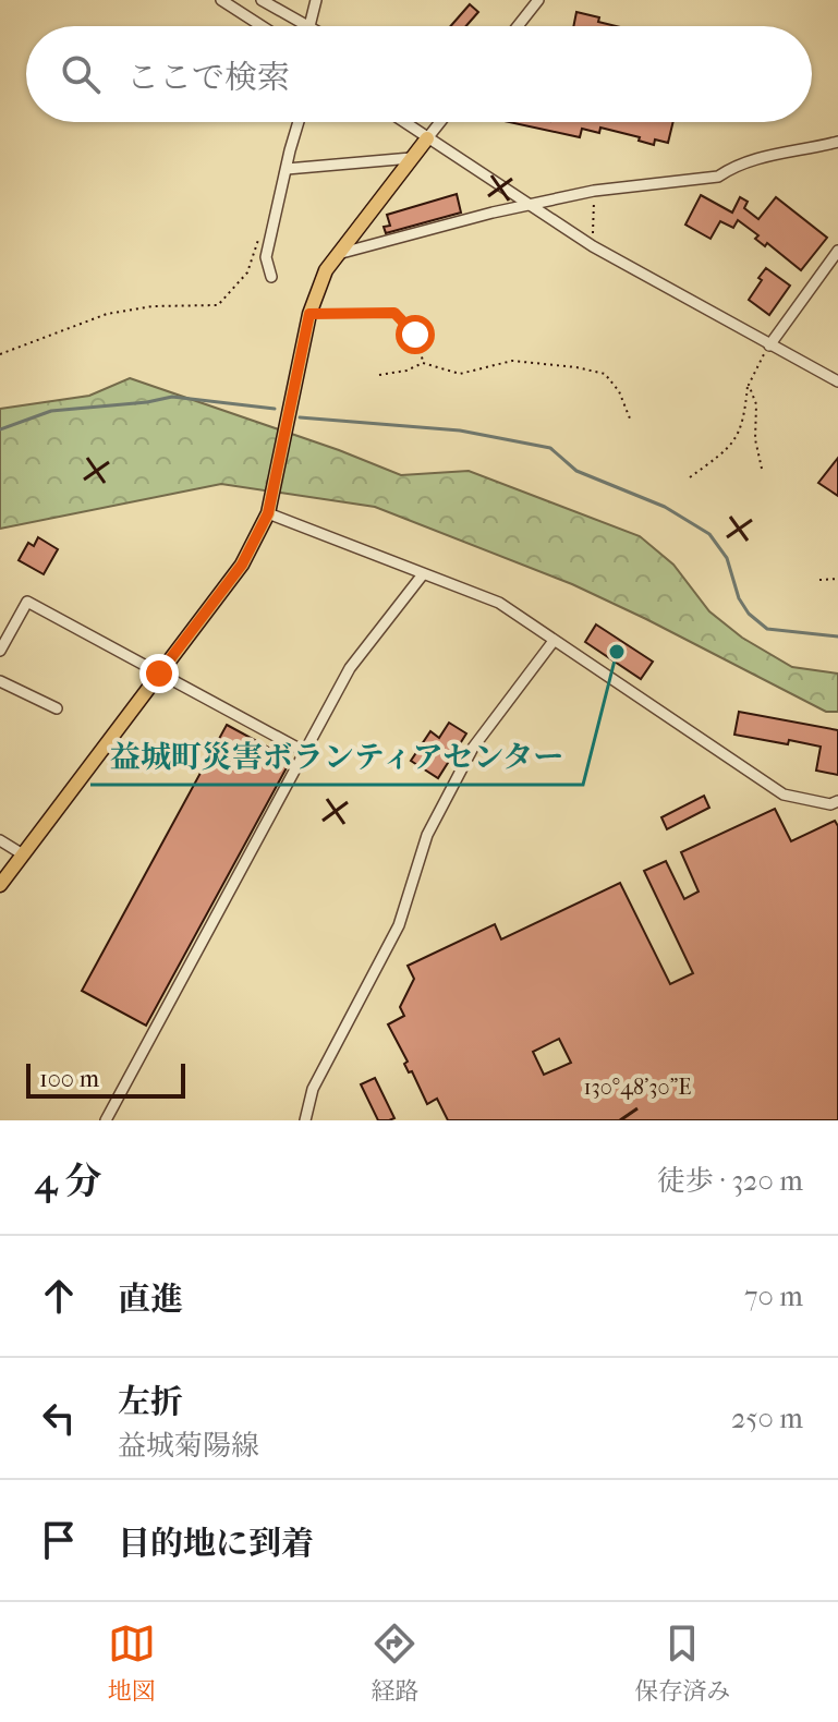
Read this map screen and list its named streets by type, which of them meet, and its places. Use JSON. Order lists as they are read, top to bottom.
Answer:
{
  "places": ["益城町災害ボランティアセンター"],
  "scale_bar": "100 m",
  "page": {
    "search": "ここで検索",
    "scale": "100 m",
    "heading": ["4 分", "徒歩 · 320 m"],
    "list": [
      ["直進", "70 m"],
      ["左折", "益城菊陽線", "250 m"],
      "目的地に到着"
    ],
    "nav": ["地図", "経路", "保存済み"]
  },
  "coordinates": ["130°48'30\"E"]
}
